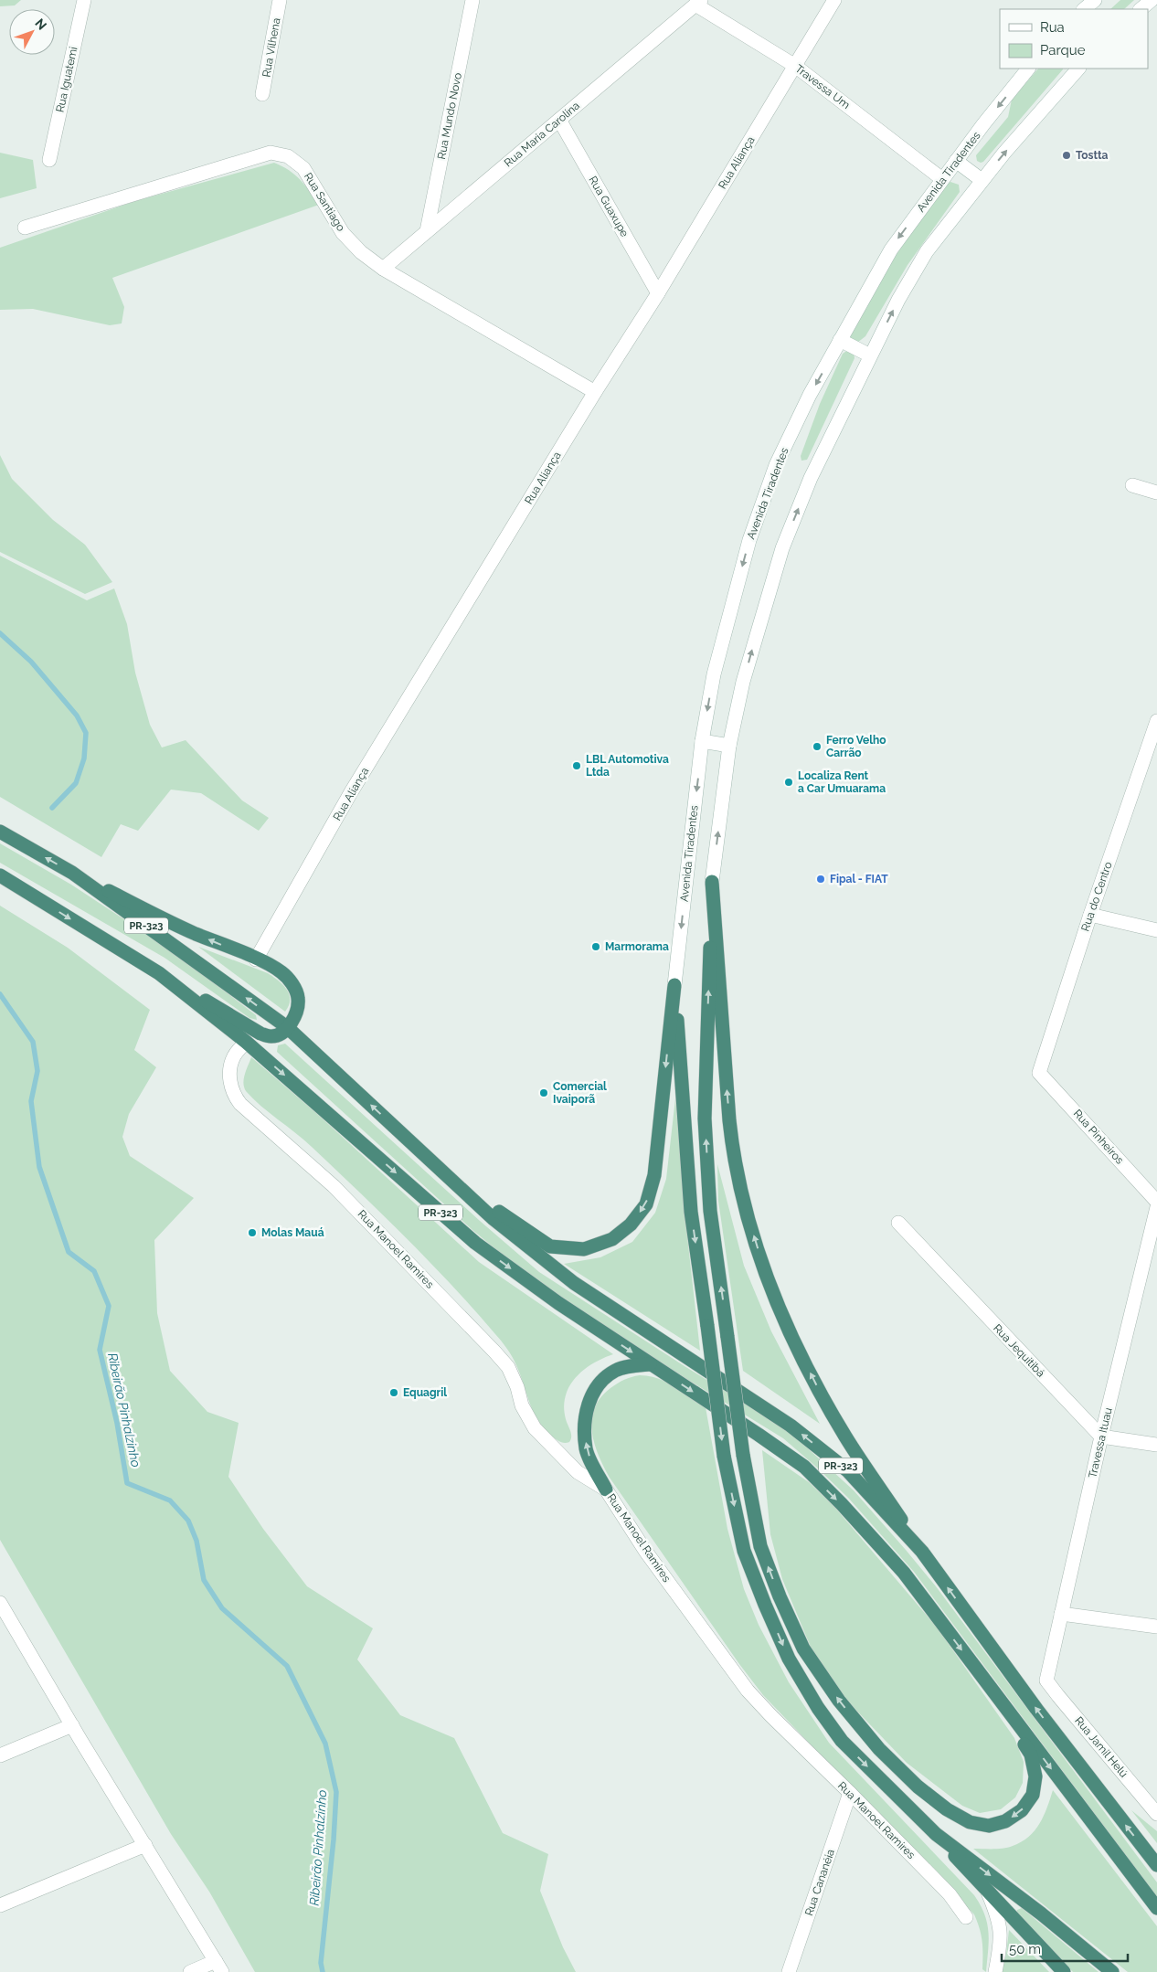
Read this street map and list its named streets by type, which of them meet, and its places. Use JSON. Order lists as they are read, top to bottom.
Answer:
{
  "streets": {
    "highway": ["PR-323"],
    "street": [
      "Rua Vilhena",
      "Rua Iguatemi",
      "Travessa Um",
      "Rua Mundo Novo",
      "Rua Maria Carolina",
      "Rua Aliança",
      "Avenida Tiradentes",
      "Rua Santiago",
      "Rua Guaxupe",
      "Rua do Centro",
      "Rua Pinheiros",
      "Rua Manoel Ramires",
      "Rua Jequitibá",
      "Travessa Ituau",
      "Rua Jamil Helú",
      "Rua Cananéia"
    ]
  },
  "crossings": [
    ["Travessa Um", "Rua Maria Carolina"],
    ["Travessa Um", "Rua Aliança"],
    ["Travessa Um", "Avenida Tiradentes"],
    ["Rua Mundo Novo", "Rua Maria Carolina"],
    ["Rua Maria Carolina", "Rua Santiago"],
    ["Rua Maria Carolina", "Rua Guaxupe"],
    ["Rua Aliança", "Rua Santiago"],
    ["Rua Aliança", "Rua Guaxupe"],
    ["Rua do Centro", "Rua Pinheiros"],
    ["PR-323", "Rua Manoel Ramires"],
    ["Rua Manoel Ramires", "Rua Cananéia"],
    ["Rua Jequitibá", "Travessa Ituau"],
    ["Travessa Ituau", "Rua Jamil Helú"]
  ],
  "water": ["Ribeirão Pinhalzinho"],
  "places": [
    "Tostta",
    "Ferro Velho Carrão",
    "LBL Automotiva Ltda",
    "Localiza Rent a Car Umuarama",
    "Fipal - FIAT",
    "Marmorama",
    "Comercial Ivaiporã",
    "Molas Mauá",
    "Equagril"
  ],
  "legend": ["Rua", "Parque"],
  "scale_bar": "50 m",
  "north": "top right"
}
